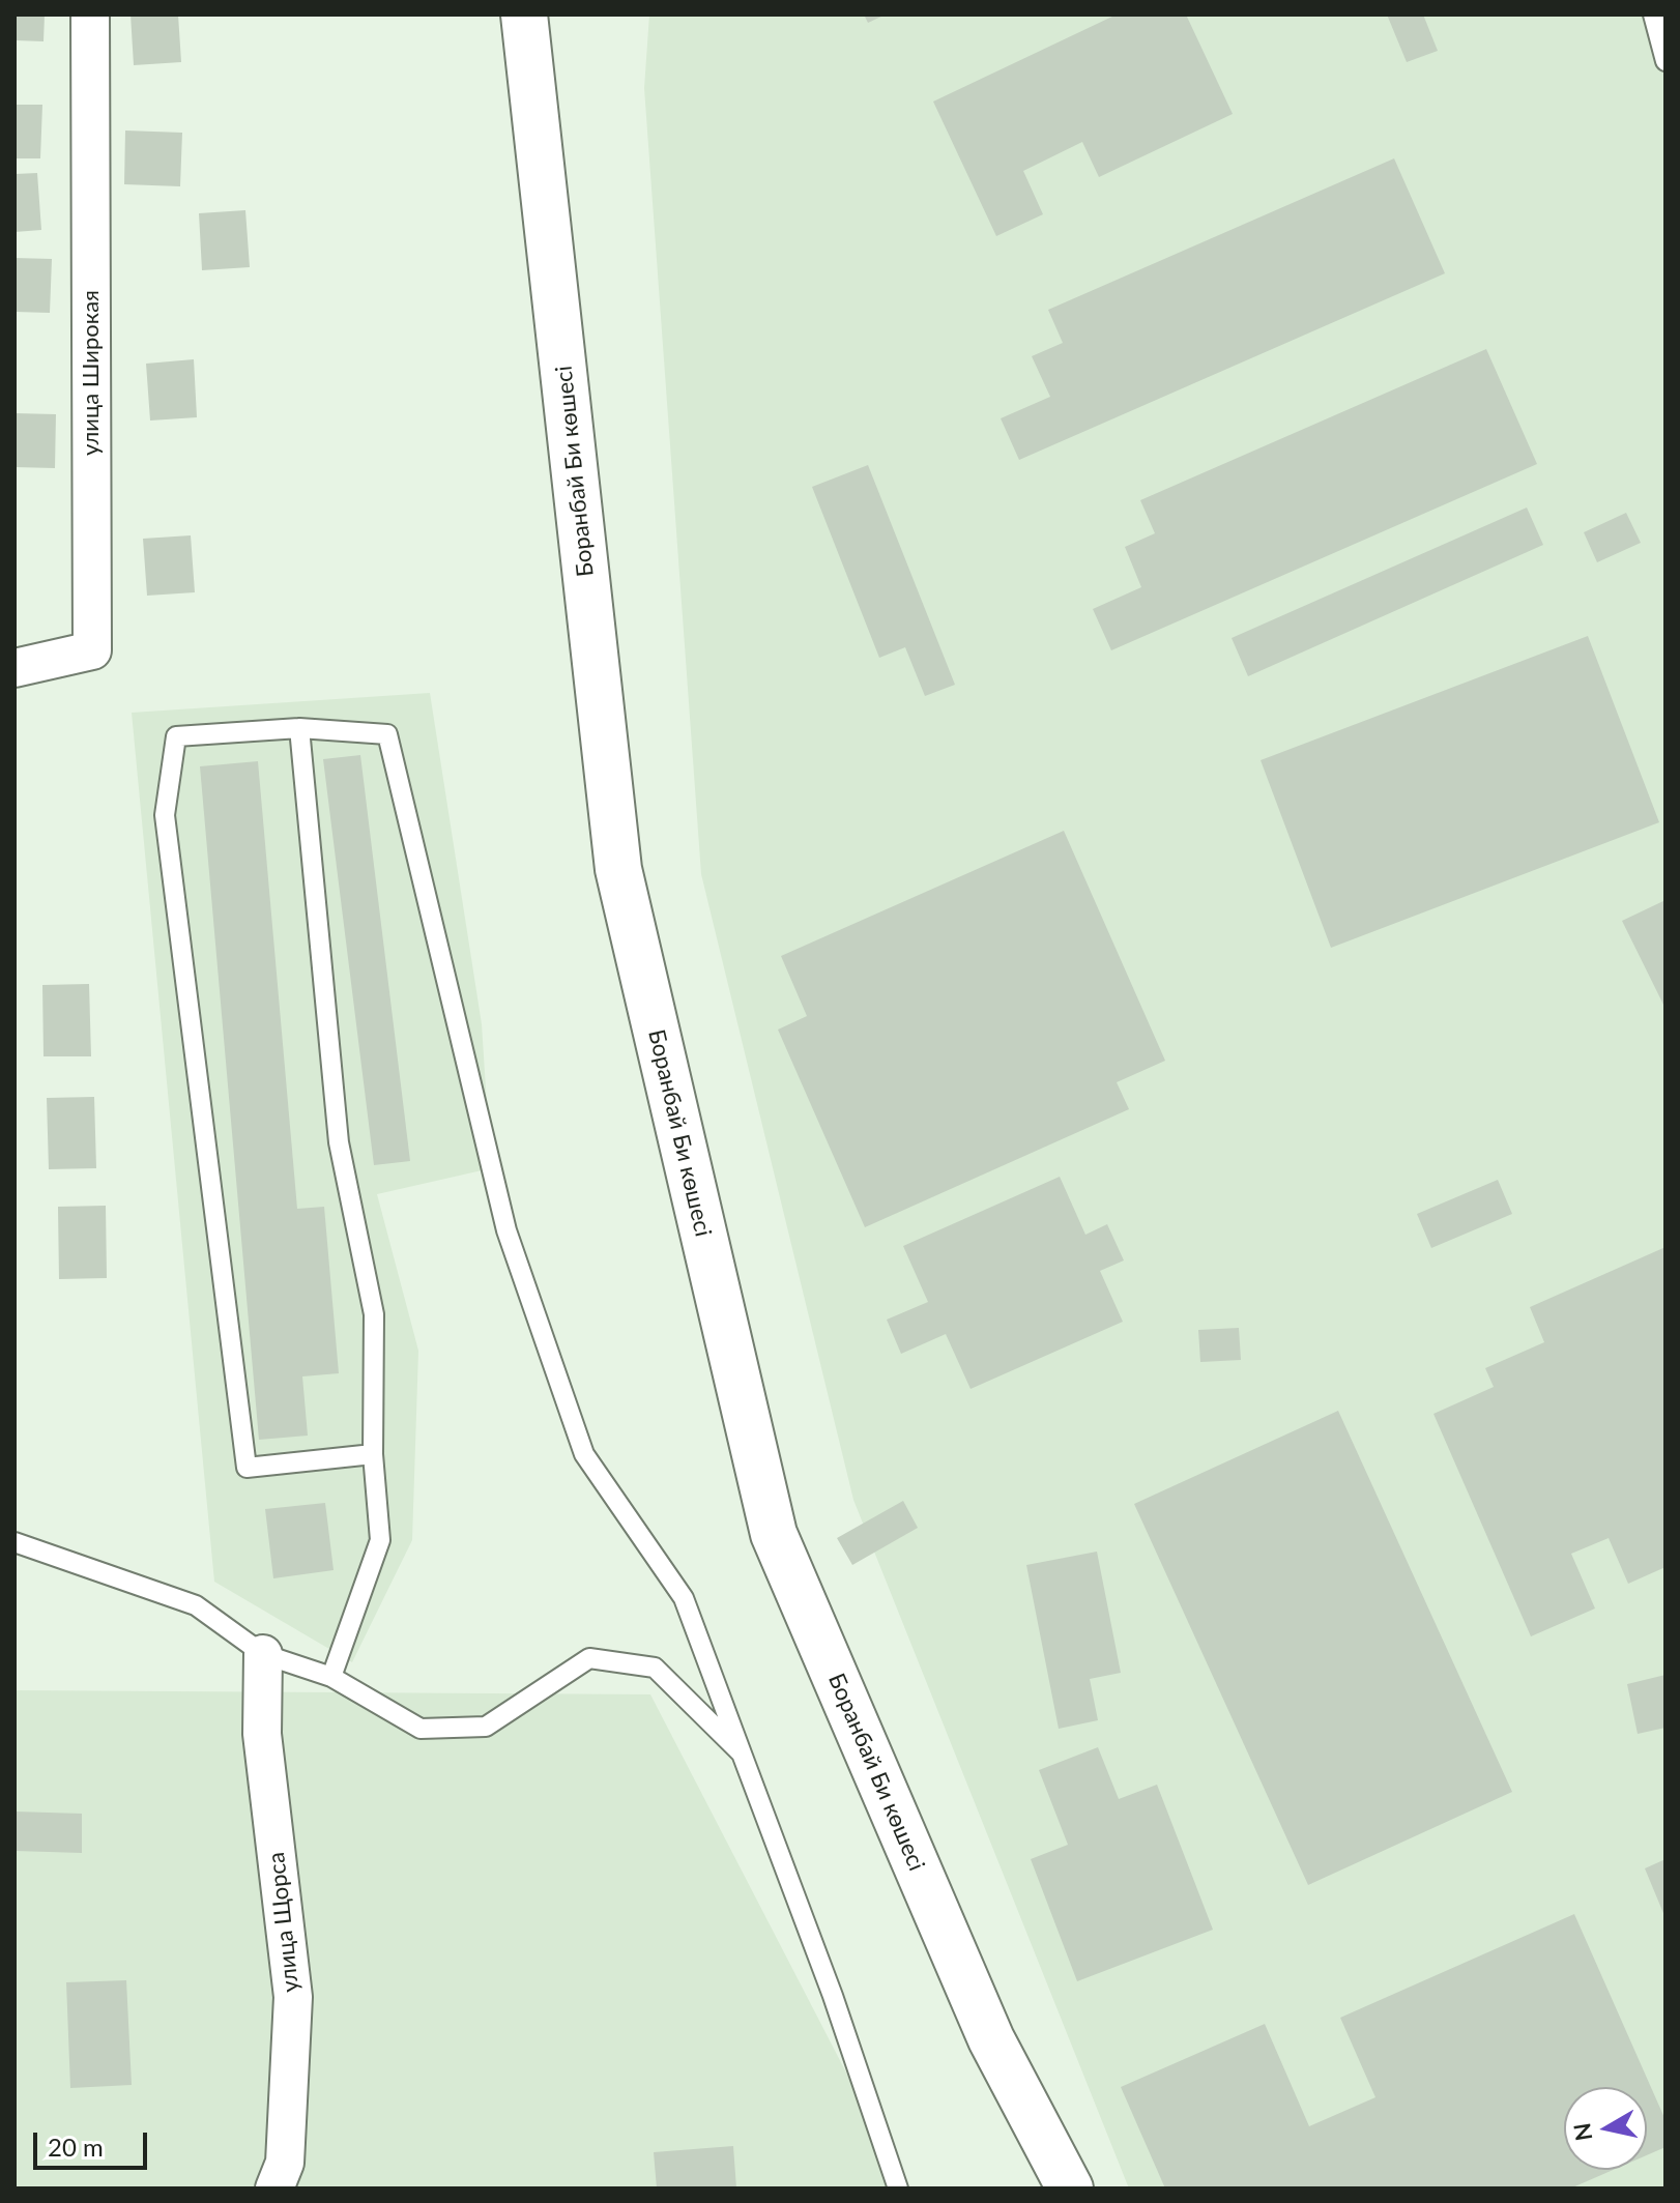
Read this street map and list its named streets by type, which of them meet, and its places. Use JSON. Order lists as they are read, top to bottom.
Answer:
{
  "streets": {
    "main road": ["Боранбай Би көшесі"],
    "street": ["улица Широкая", "улица Щорса"]
  },
  "scale_bar": "20 m",
  "north": "left"
}
